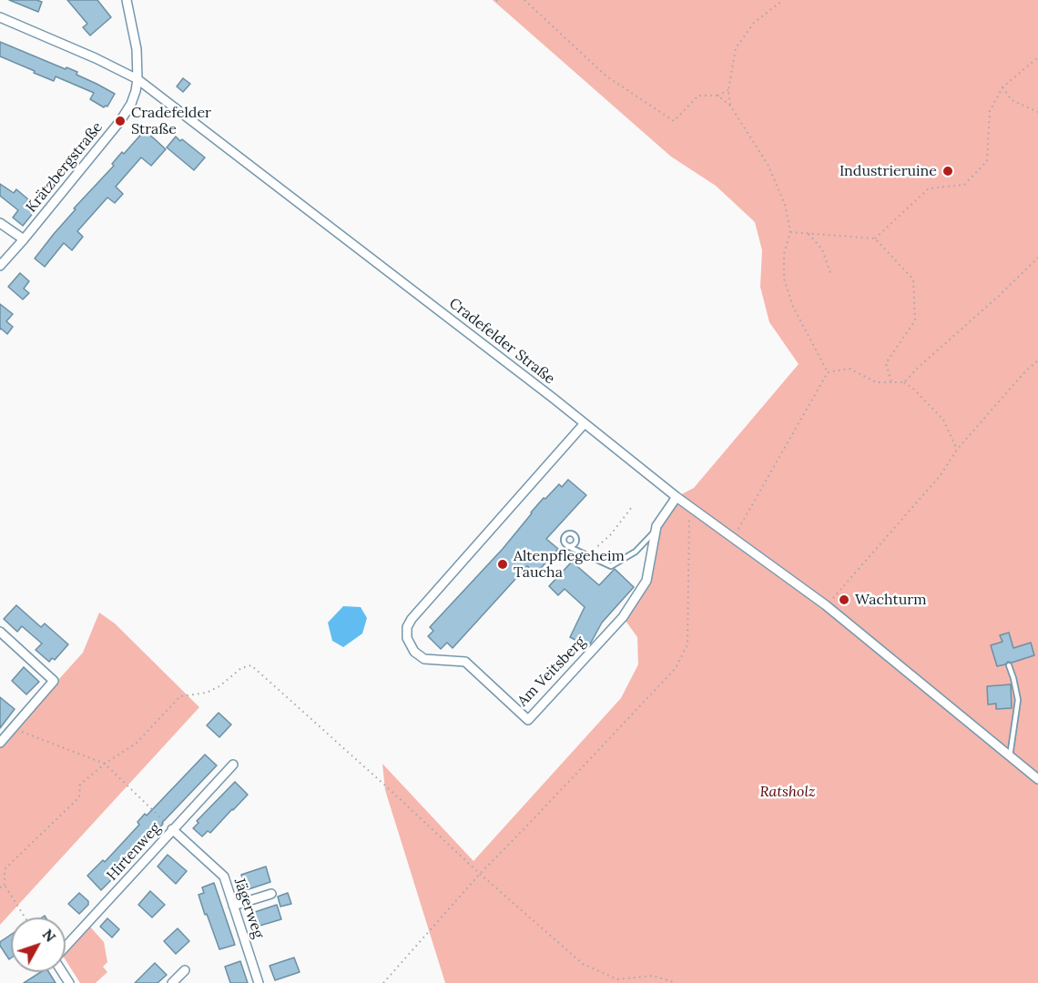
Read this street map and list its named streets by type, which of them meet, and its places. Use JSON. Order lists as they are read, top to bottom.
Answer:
{
  "streets": {
    "street": [
      "Krätzbergstraße",
      "Cradefelder Straße",
      "Am Veitsberg",
      "Hirtenweg",
      "Jägerweg"
    ]
  },
  "crossings": [
    ["Krätzbergstraße", "Cradefelder Straße"],
    ["Cradefelder Straße", "Am Veitsberg"],
    ["Hirtenweg", "Jägerweg"]
  ],
  "parks": ["Ratsholz"],
  "places": [
    "Cradefelder Straße",
    "Industrieruine",
    "Altenpflegeheim Taucha",
    "Wachturm"
  ],
  "north": "top right"
}
